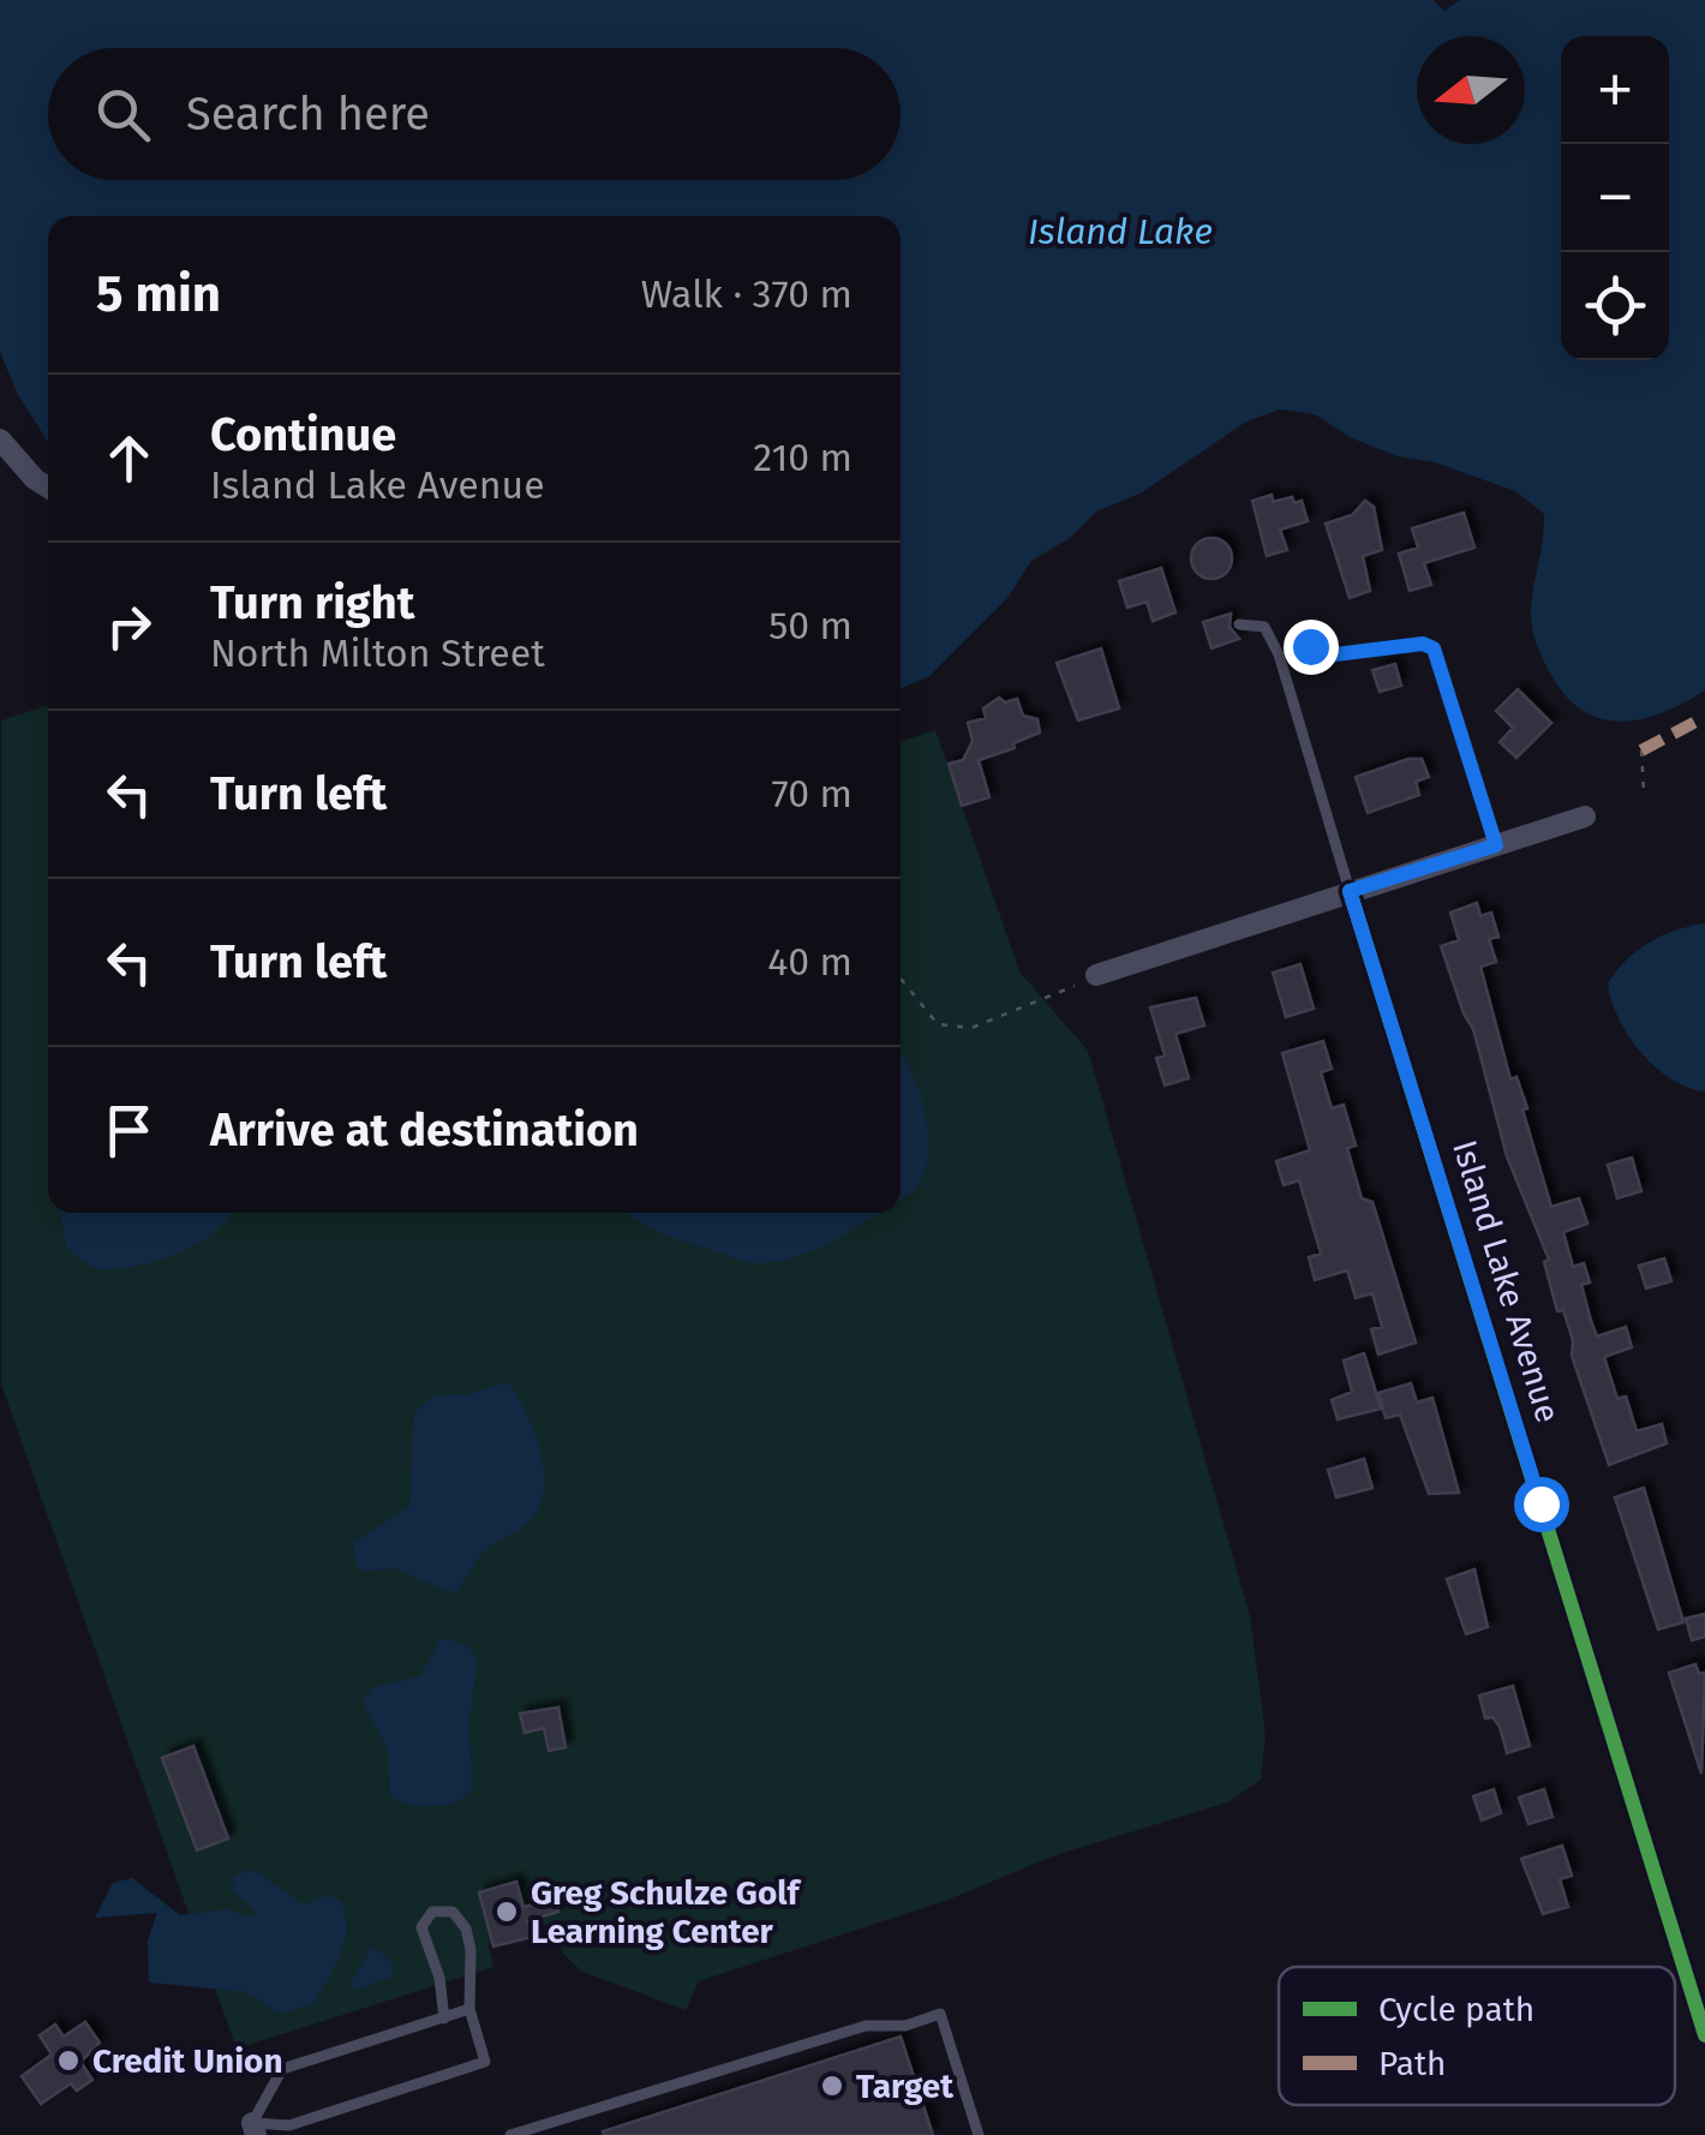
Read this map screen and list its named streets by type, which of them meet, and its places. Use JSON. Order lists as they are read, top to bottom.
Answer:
{
  "streets": {
    "street": ["Island Lake Avenue"]
  },
  "water": ["Island Lake"],
  "places": ["Greg Schulze Golf Learning Center", "Credit Union", "Target"],
  "legend": ["Cycle path", "Path"],
  "north": "left",
  "page": {
    "map_buttons": ["+", "−"],
    "search": "Search here",
    "heading": ["5 min", "Walk · 370 m"],
    "list": [
      ["Continue", "Island Lake Avenue", "210 m"],
      ["Turn right", "North Milton Street", "50 m"],
      ["Turn left", "70 m"],
      ["Turn left", "40 m"],
      "Arrive at destination"
    ]
  }
}
